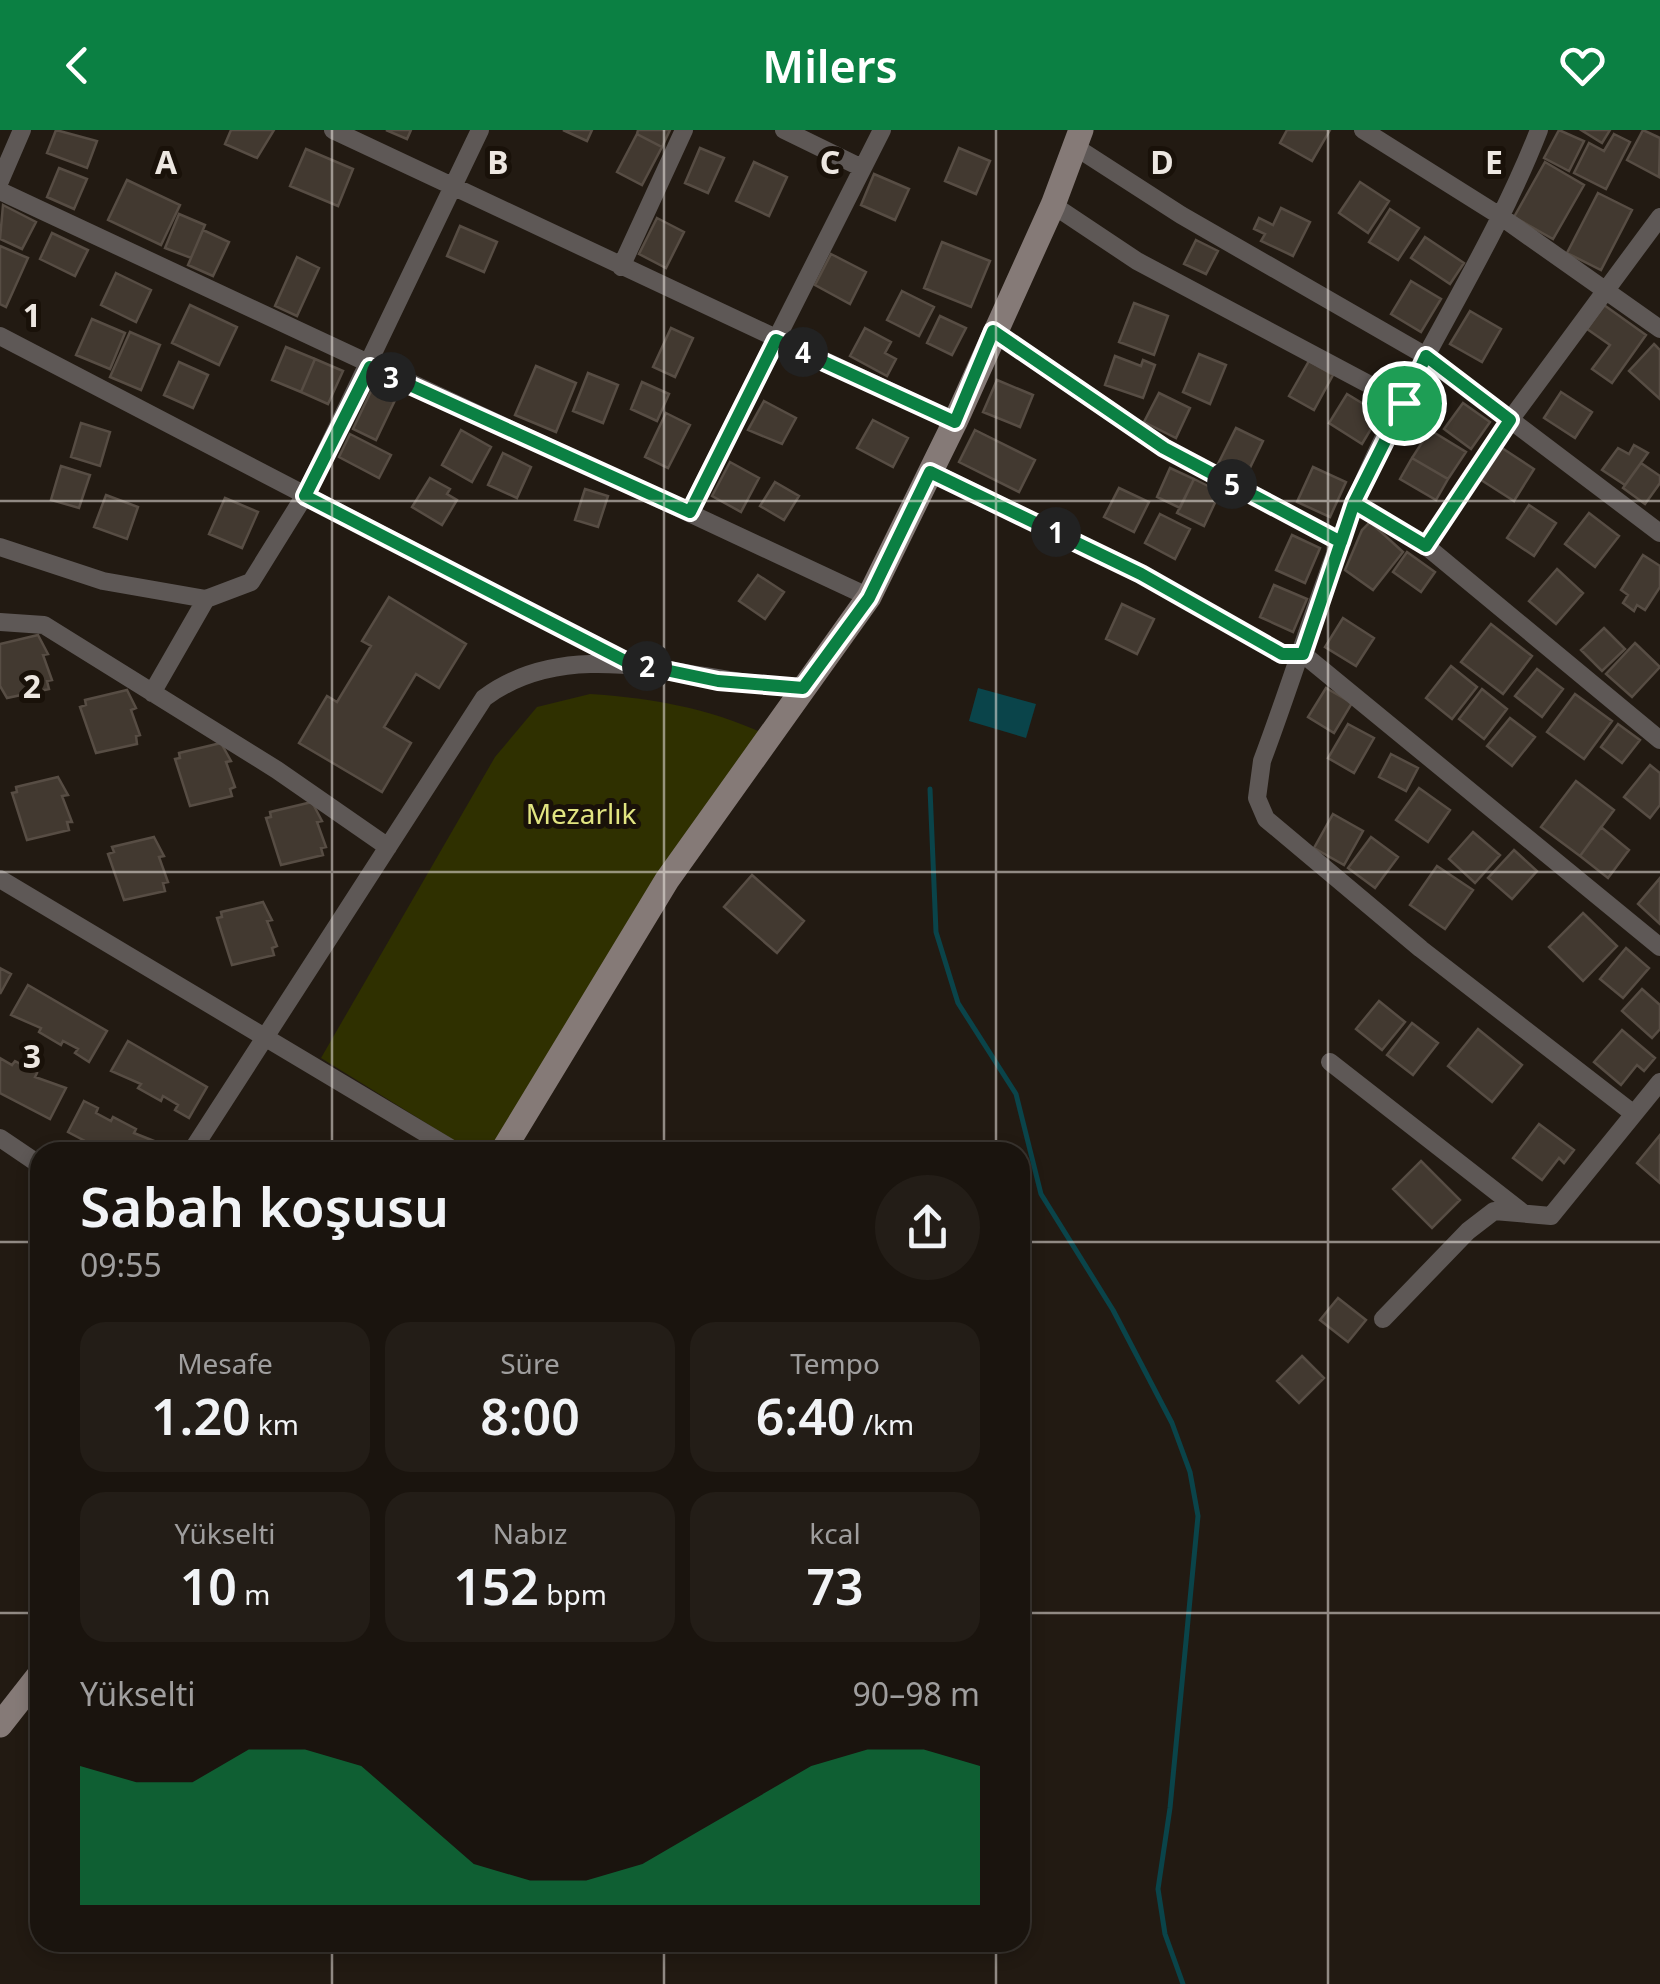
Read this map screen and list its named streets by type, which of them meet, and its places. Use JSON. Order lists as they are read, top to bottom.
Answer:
{
  "parks": ["Mezarlık"],
  "page": {
    "header": "Milers",
    "pins": [
      "4",
      "3",
      "5",
      "1",
      "2"
    ],
    "heading": ["Sabah koşusu", "09:55"],
    "stats": [
      ["Mesafe", "1.20 km"],
      ["Süre", "8:00"],
      ["Tempo", "6:40 /km"],
      ["Yükselti", "10 m"],
      ["Nabız", "152 bpm"],
      ["kcal", "73"]
    ],
    "chart": ["Yükselti", "90–98 m"]
  },
  "grid": {
    "columns": [
      "A",
      "B",
      "C",
      "D",
      "E"
    ],
    "rows": ["1", "2", "3"]
  }
}
